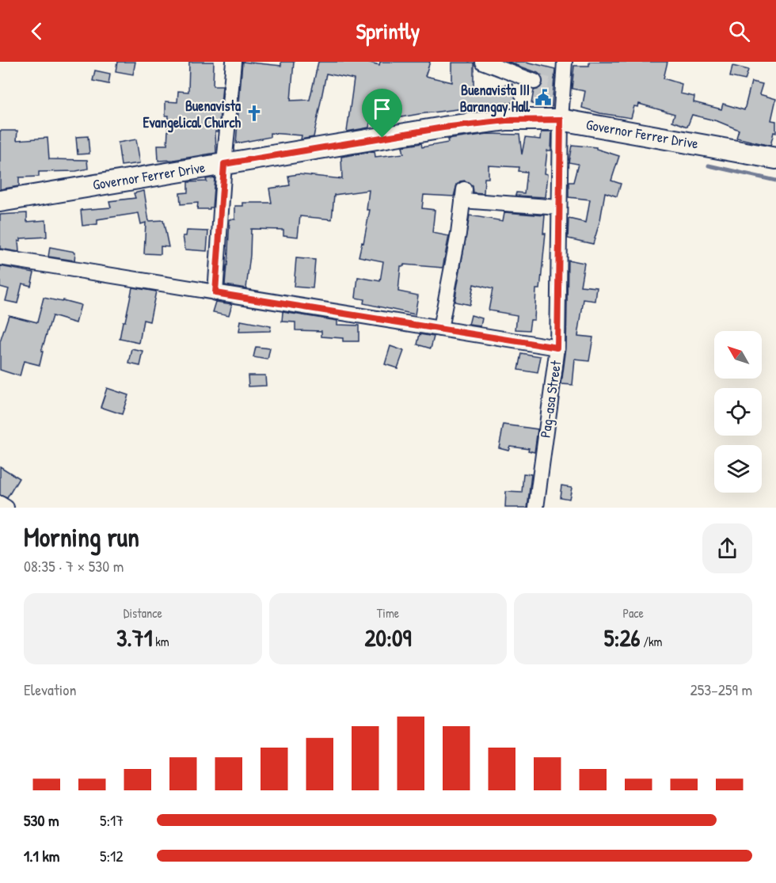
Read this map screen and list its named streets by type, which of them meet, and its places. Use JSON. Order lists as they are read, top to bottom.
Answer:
{
  "streets": {
    "main road": ["Governor Ferrer Drive"],
    "street": ["Pag-asa Street"]
  },
  "crossings": [
    ["Governor Ferrer Drive", "Pag-asa Street"]
  ],
  "places": {
    "public building": ["Buenavista III Barangay Hall"],
    "church": ["Buenavista Evangelical Church"]
  },
  "north": "top left",
  "page": {
    "header": "Sprintly",
    "heading": ["Morning run", "08:35 · 7 × 530 m"],
    "stats": [
      ["Distance", "3.71 km"],
      ["Time", "20:09"],
      ["Pace", "5:26 /km"]
    ],
    "chart": ["Elevation", "253–259 m"],
    "list": [
      {
        "name": "530 m",
        "note": "5:17"
      },
      {
        "name": "1.1 km",
        "note": "5:12"
      }
    ]
  }
}
